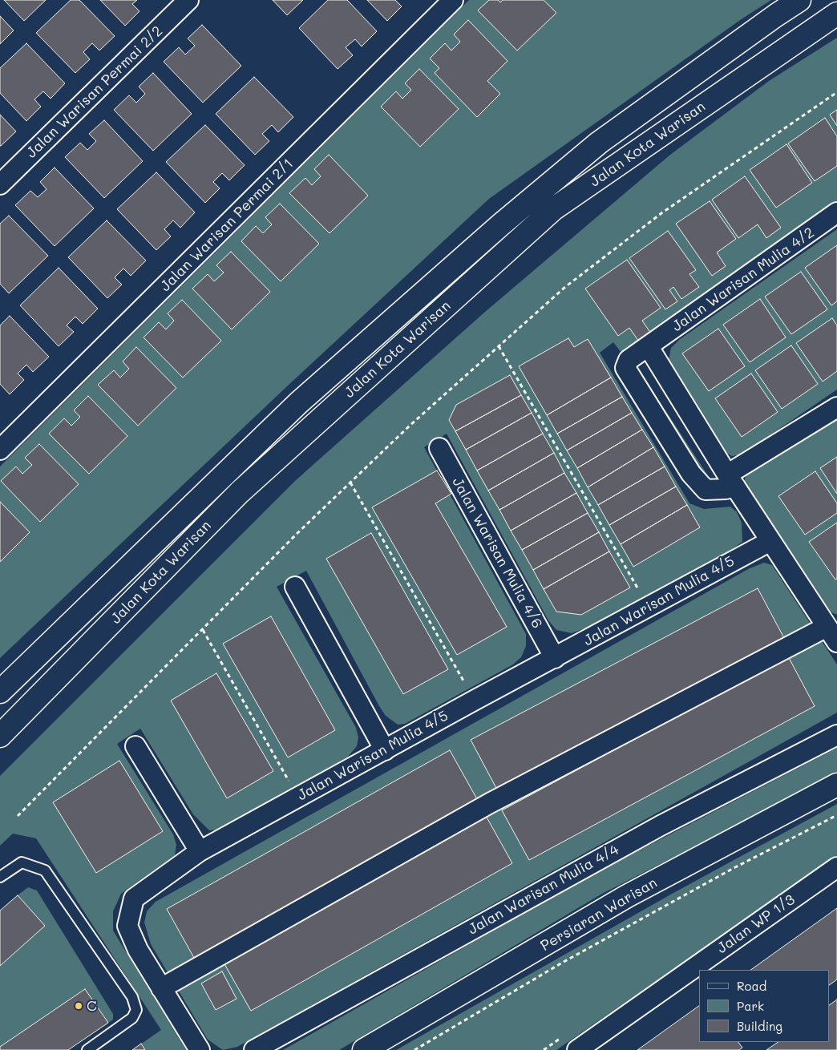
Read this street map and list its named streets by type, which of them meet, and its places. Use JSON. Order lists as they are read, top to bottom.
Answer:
{
  "streets": {
    "street": [
      "Jalan Warisan Permai 2/2",
      "Jalan Kota Warisan",
      "Jalan Warisan Permai 2/1",
      "Jalan Warisan Mulia 4/2",
      "Jalan Warisan Mulia 4/6",
      "Jalan Warisan Mulia 4/5",
      "Jalan Warisan Mulia 4/4",
      "Persiaran Warisan",
      "Jalan WP 1/3"
    ]
  },
  "crossings": [
    ["Jalan Warisan Mulia 4/6", "Jalan Warisan Mulia 4/5"]
  ],
  "places": ["C"],
  "legend": ["Road", "Park", "Building"]
}
